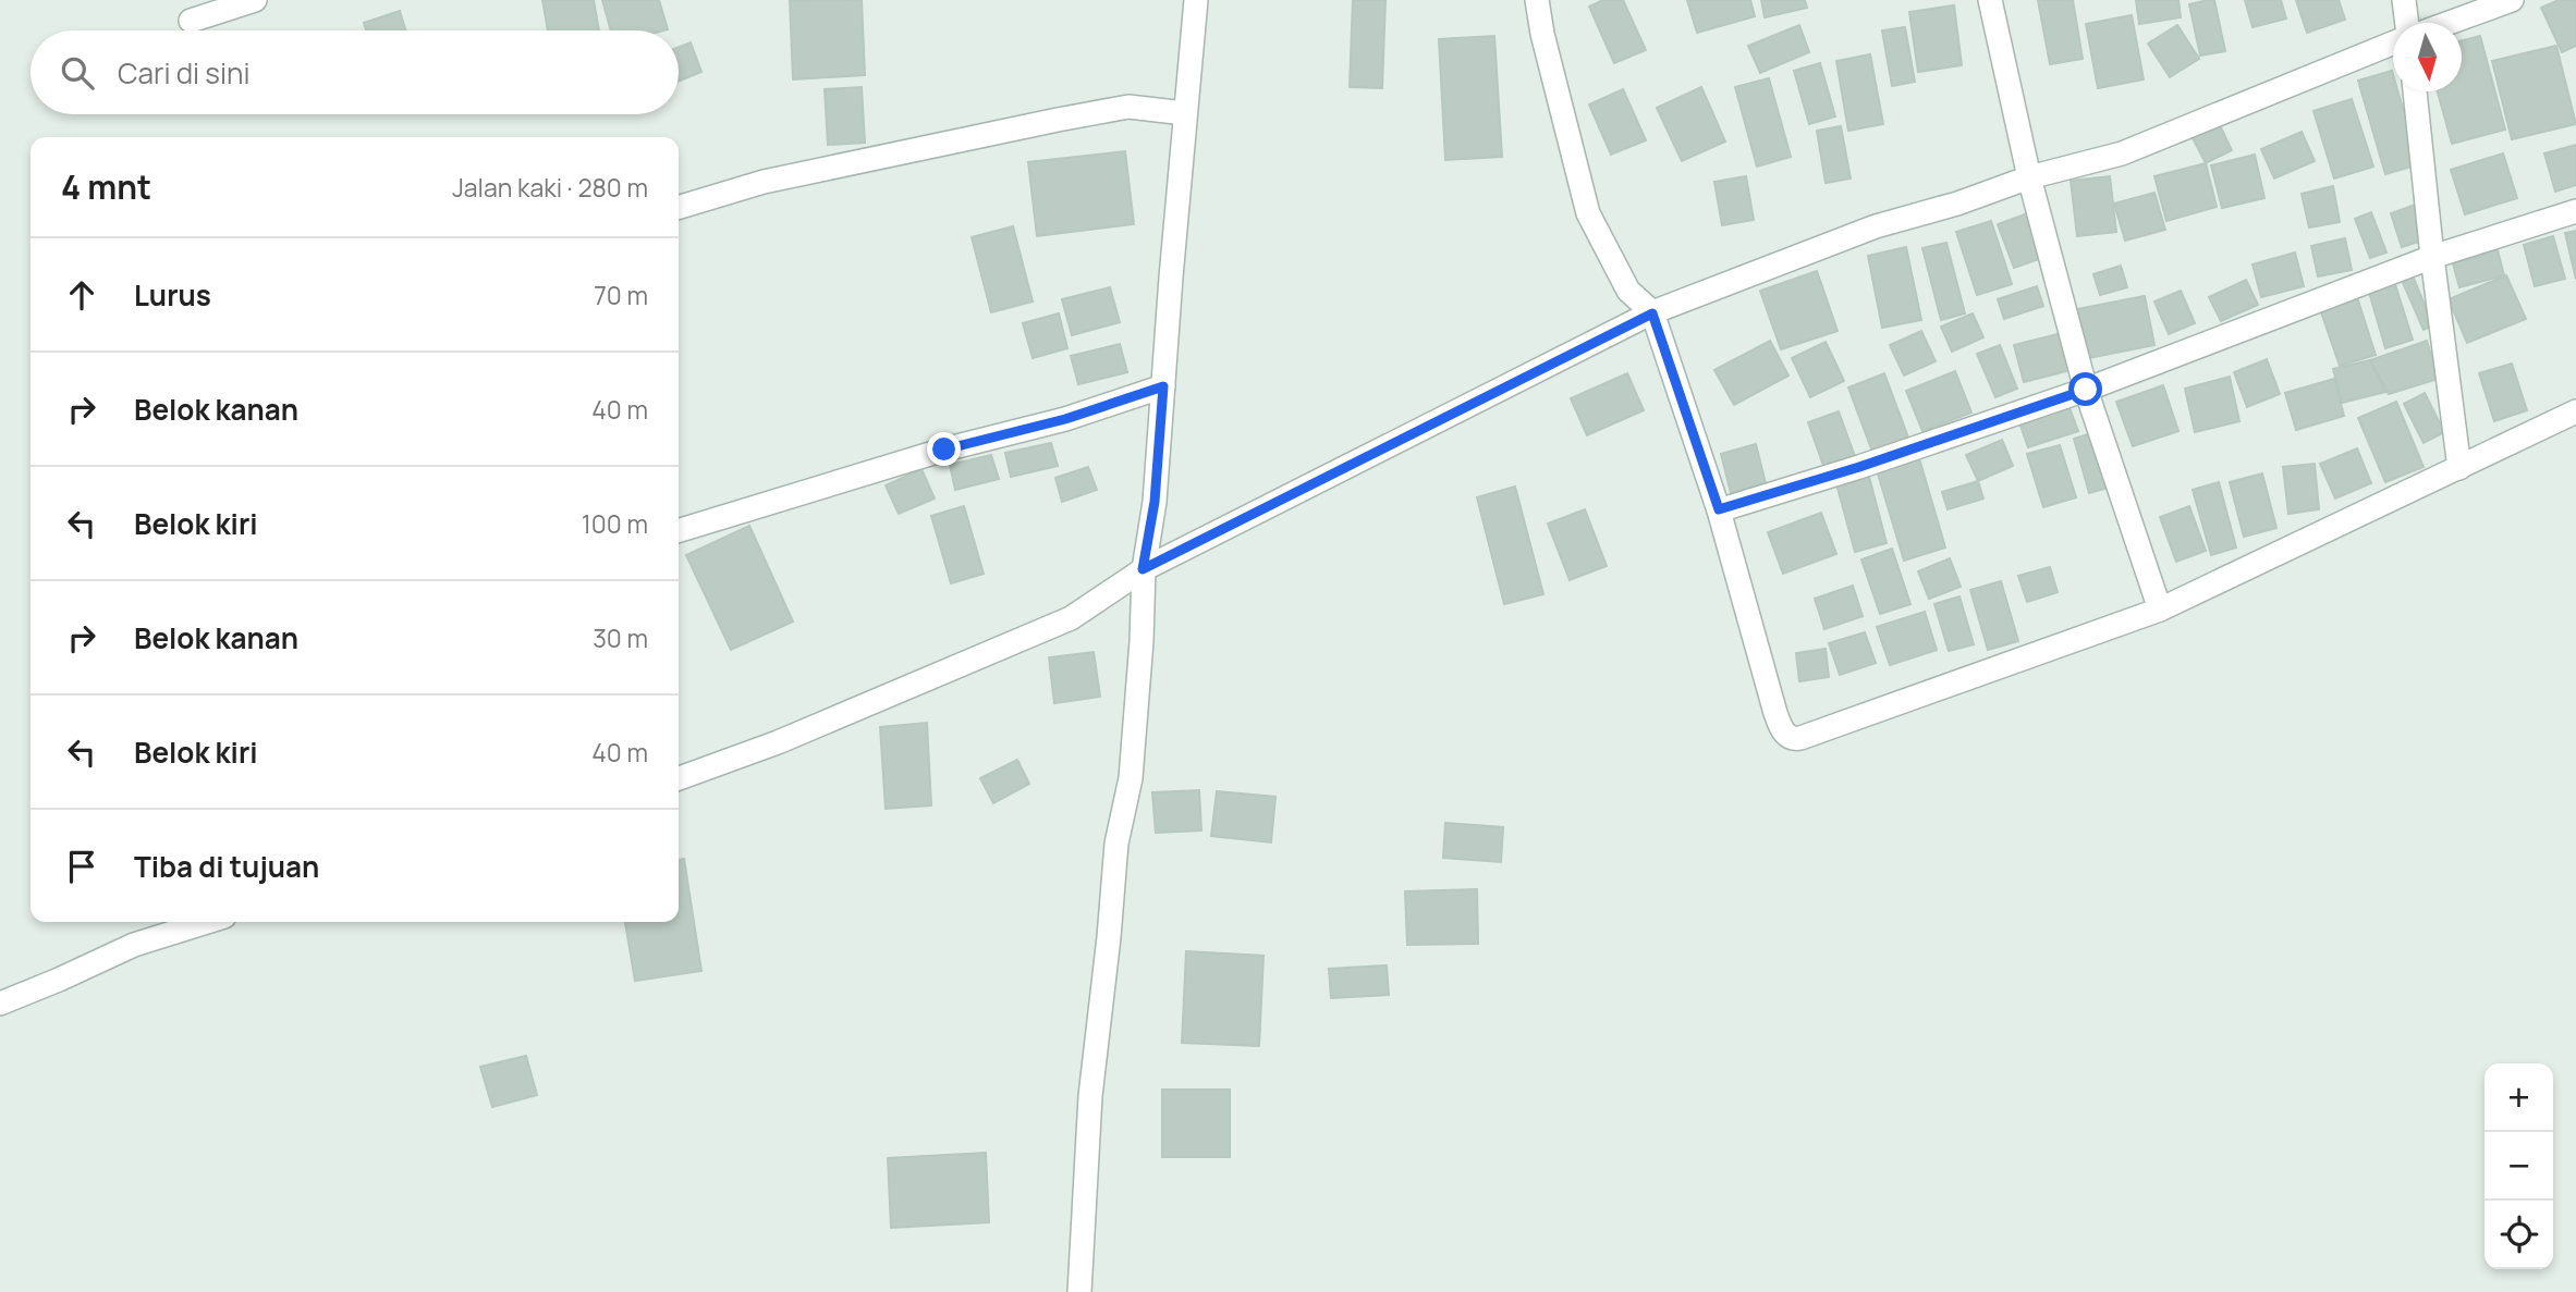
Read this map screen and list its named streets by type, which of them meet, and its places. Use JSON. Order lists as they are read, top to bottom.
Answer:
{
  "north": "bottom",
  "page": {
    "search": "Cari di sini",
    "heading": ["4 mnt", "Jalan kaki · 280 m"],
    "list": [
      ["Lurus", "70 m"],
      ["Belok kanan", "40 m"],
      ["Belok kiri", "100 m"],
      ["Belok kanan", "30 m"],
      ["Belok kiri", "40 m"],
      "Tiba di tujuan"
    ],
    "map_buttons": ["+", "−"]
  }
}
